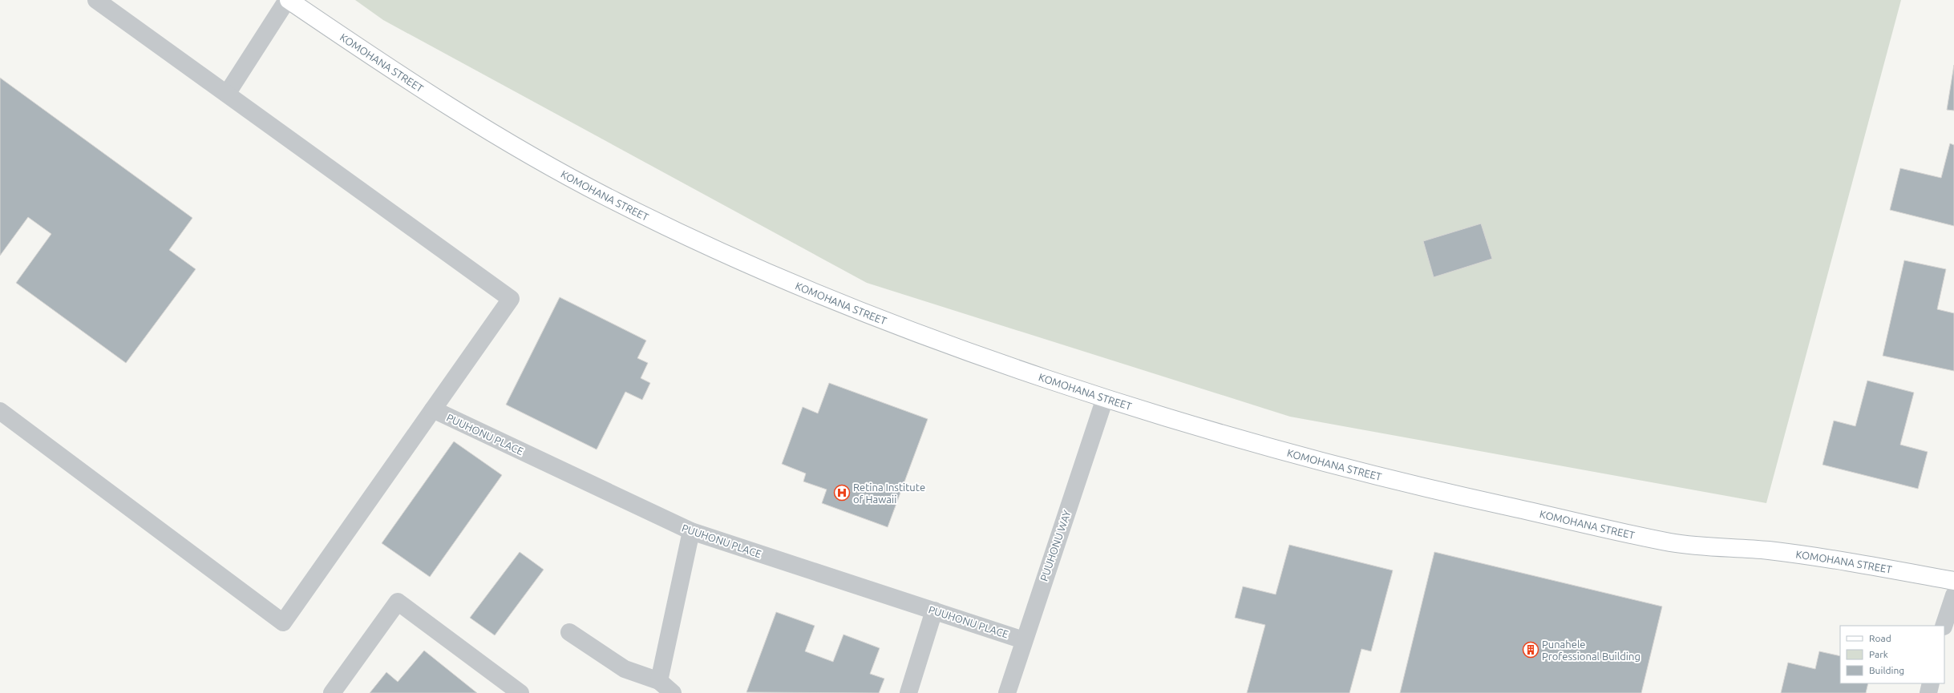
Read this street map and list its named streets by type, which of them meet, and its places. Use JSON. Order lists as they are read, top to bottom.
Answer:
{
  "streets": {
    "main road": ["KOMOHANA STREET"],
    "street": ["PUUHONU PLACE", "PUUHONU WAY"]
  },
  "crossings": [
    ["KOMOHANA STREET", "PUUHONU WAY"],
    ["PUUHONU PLACE", "PUUHONU WAY"]
  ],
  "places": {
    "hospital": ["Retina Institute of Hawaii"],
    "building": ["Punahele Professional Building"]
  },
  "legend": ["Road", "Park", "Building"]
}
